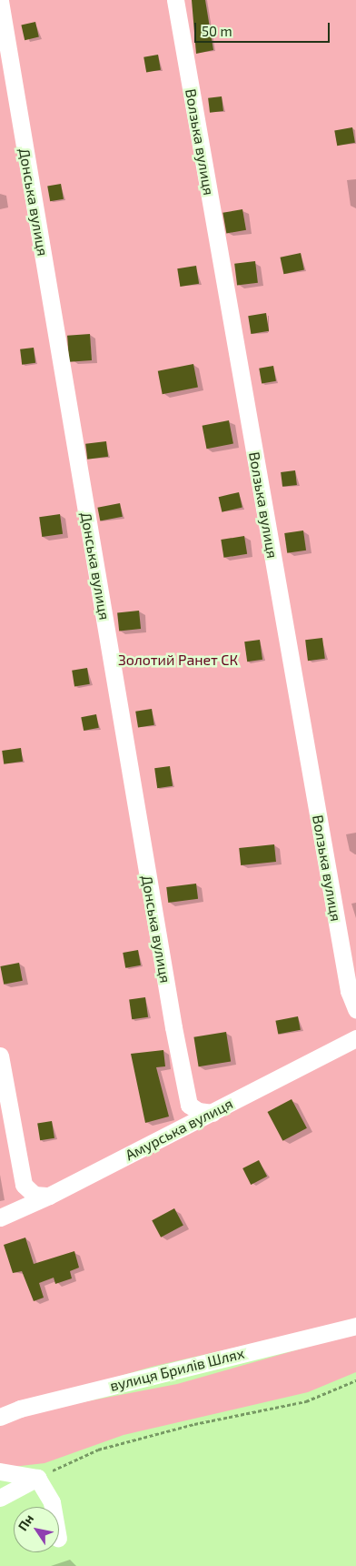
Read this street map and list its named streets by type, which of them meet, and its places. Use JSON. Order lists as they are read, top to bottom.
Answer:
{
  "streets": {
    "street": [
      "Волзька вулиця",
      "Донська вулиця",
      "Амурська вулиця",
      "вулиця Брилів Шлях"
    ]
  },
  "crossings": [
    ["Донська вулиця", "Амурська вулиця"]
  ],
  "parks": ["Золотий Ранет СК"],
  "scale_bar": "50 m",
  "north": "top left"
}
